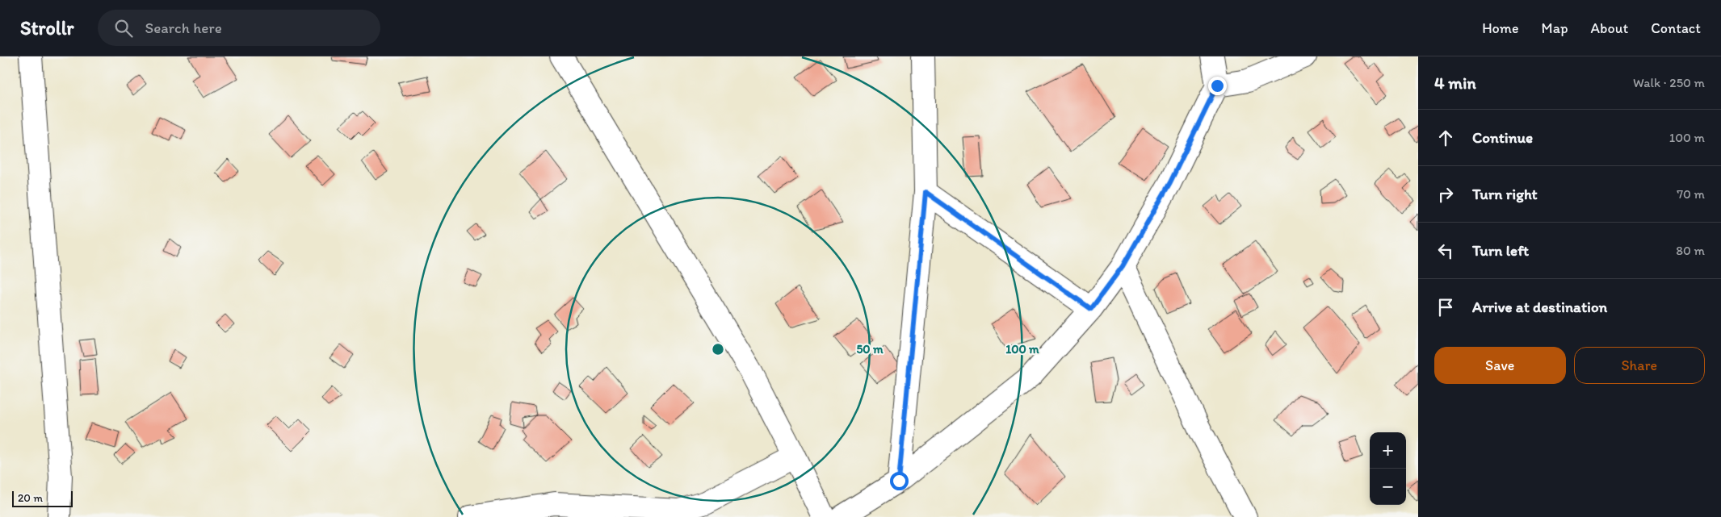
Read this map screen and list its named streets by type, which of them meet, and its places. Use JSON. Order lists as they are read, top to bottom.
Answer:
{
  "scale_bar": "20 m",
  "page": {
    "header": "Strollr",
    "search": "Search here",
    "nav": [
      "Home",
      "Map",
      "About",
      "Contact"
    ],
    "heading": ["4 min", "Walk · 250 m"],
    "list": [
      ["Continue", "100 m"],
      ["Turn right", "70 m"],
      ["Turn left", "80 m"],
      "Arrive at destination"
    ],
    "buttons": ["Save", "Share"],
    "map_buttons": ["+", "−"],
    "scale": "20 m"
  },
  "rings": ["50 m", "100 m"]
}
